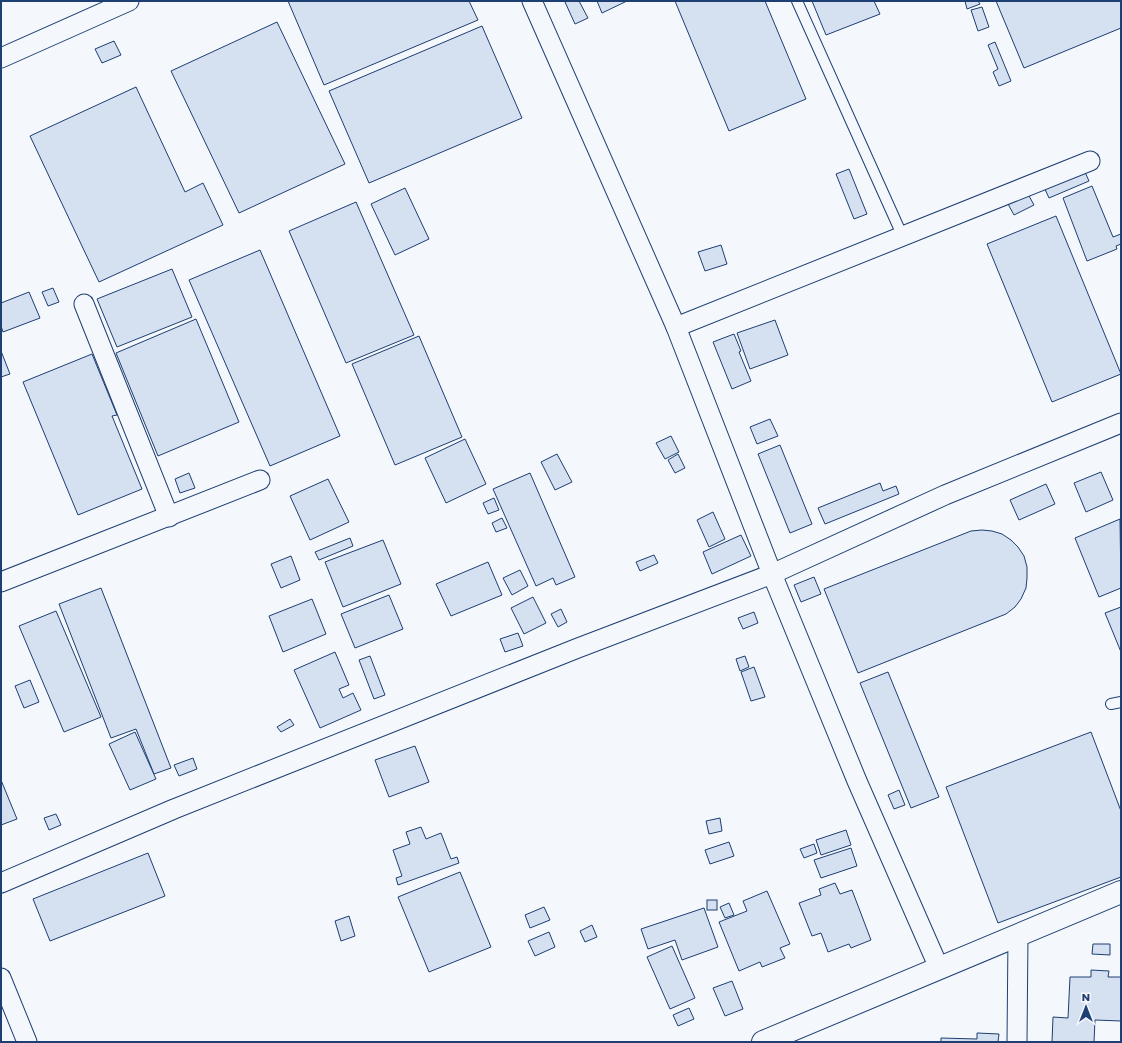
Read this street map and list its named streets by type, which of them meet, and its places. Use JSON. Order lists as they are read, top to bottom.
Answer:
{
  "north": "top"
}
